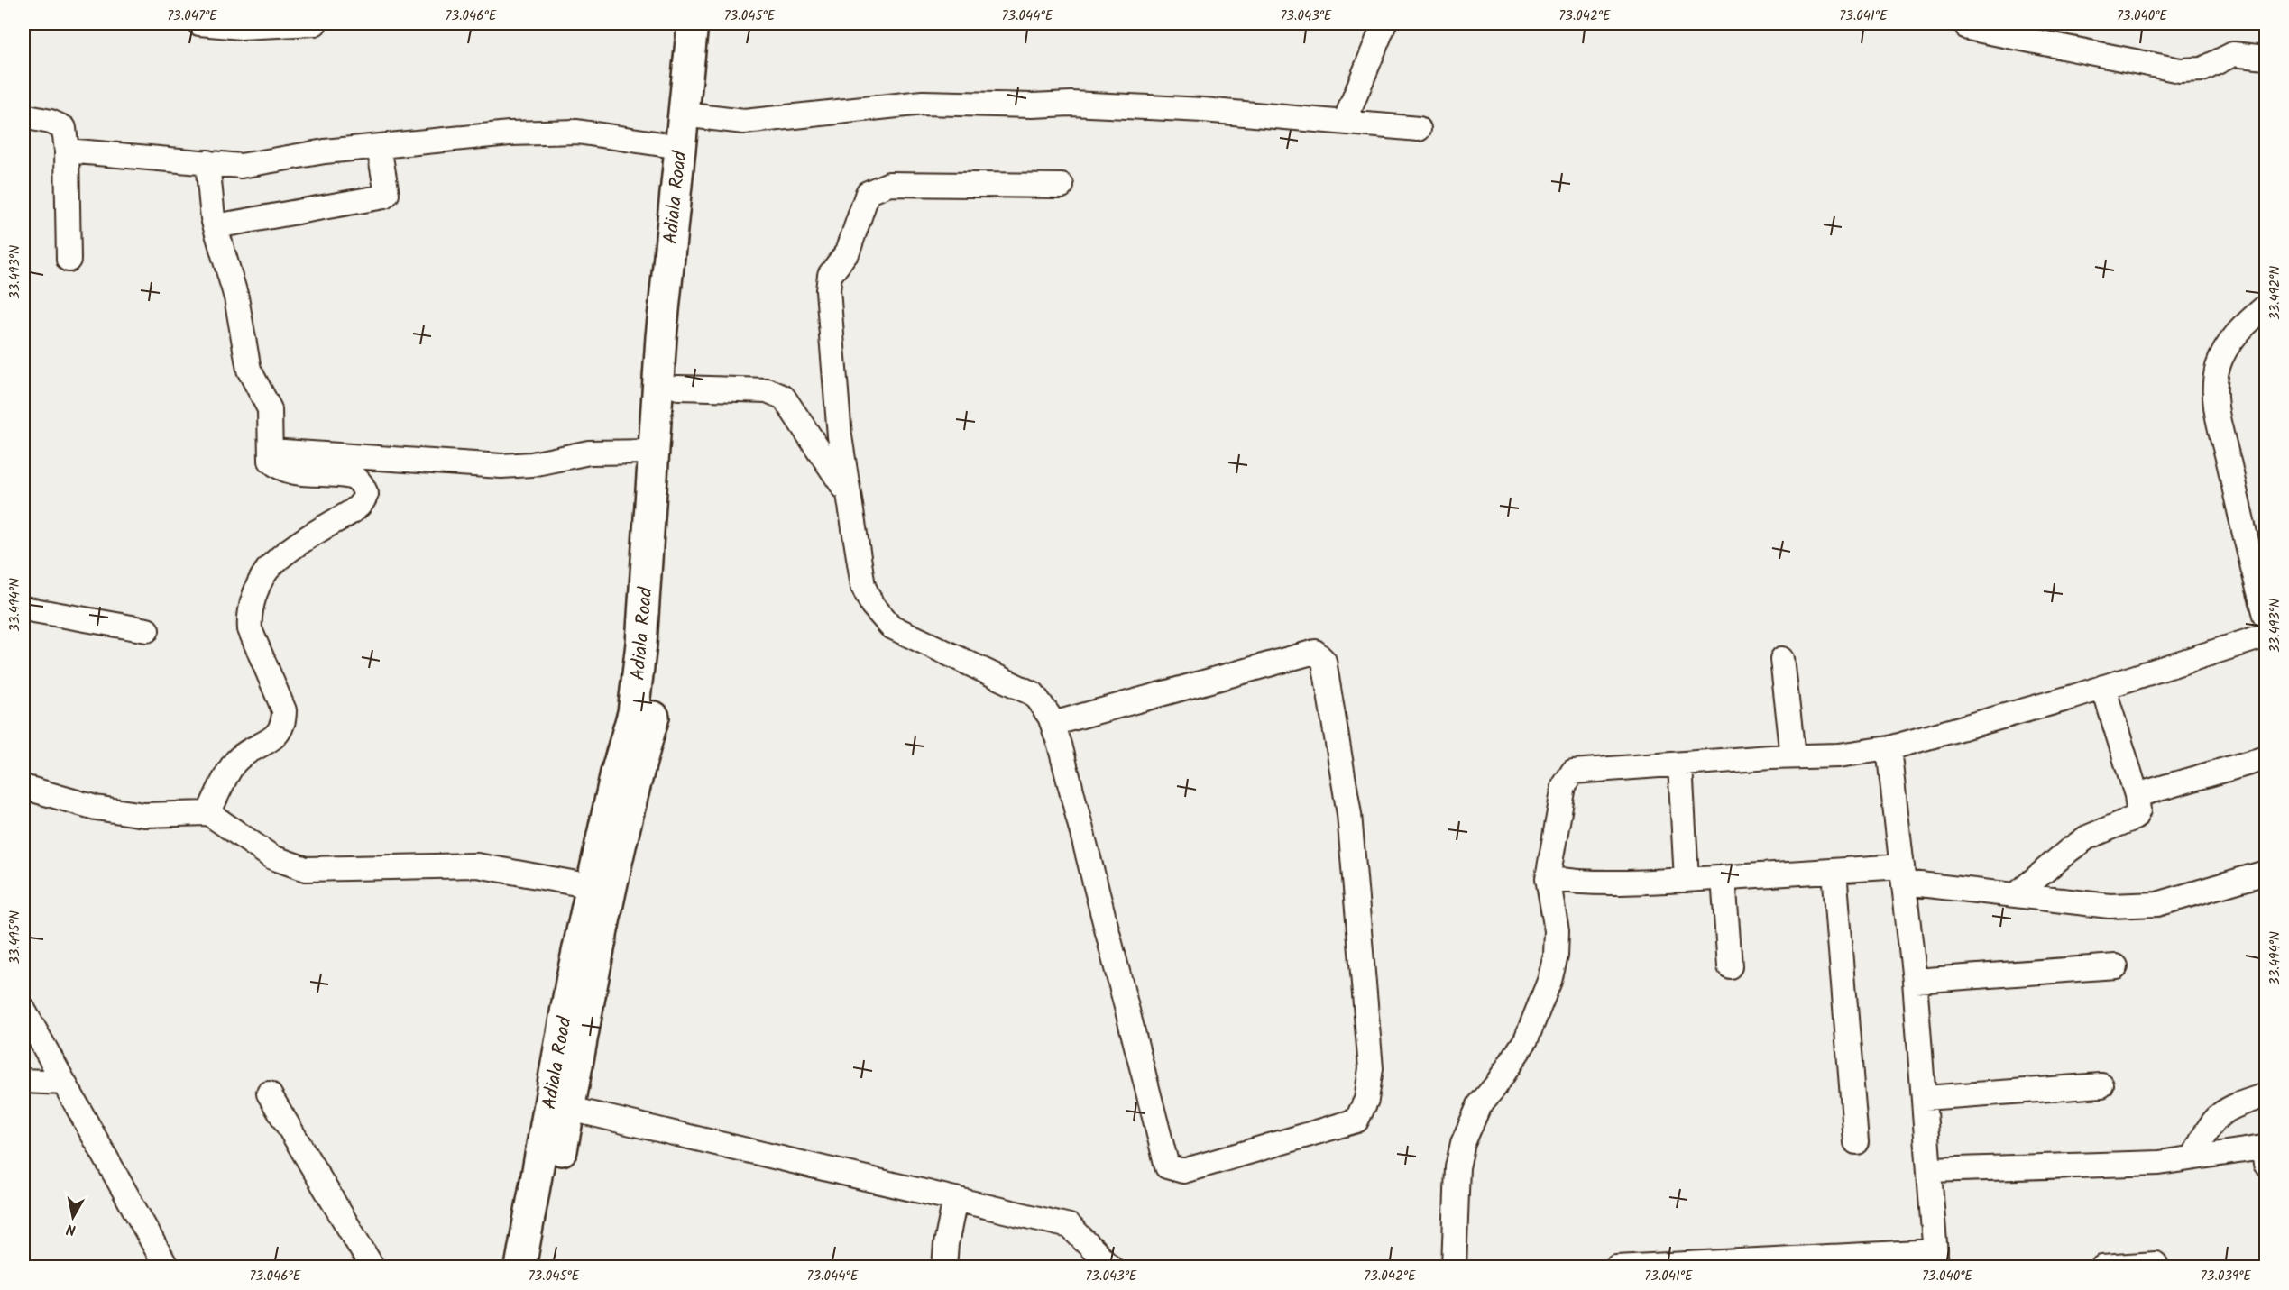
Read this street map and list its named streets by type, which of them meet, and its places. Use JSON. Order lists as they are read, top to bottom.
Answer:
{
  "streets": {
    "main road": ["Adiala Road"]
  },
  "north": "bottom",
  "coordinates": [
    "73.047°E",
    "73.046°E",
    "73.045°E",
    "73.044°E",
    "73.043°E",
    "73.042°E",
    "73.041°E",
    "73.040°E",
    "33.493°N",
    "33.492°N",
    "33.494°N",
    "33.495°N",
    "73.039°E"
  ]
}
